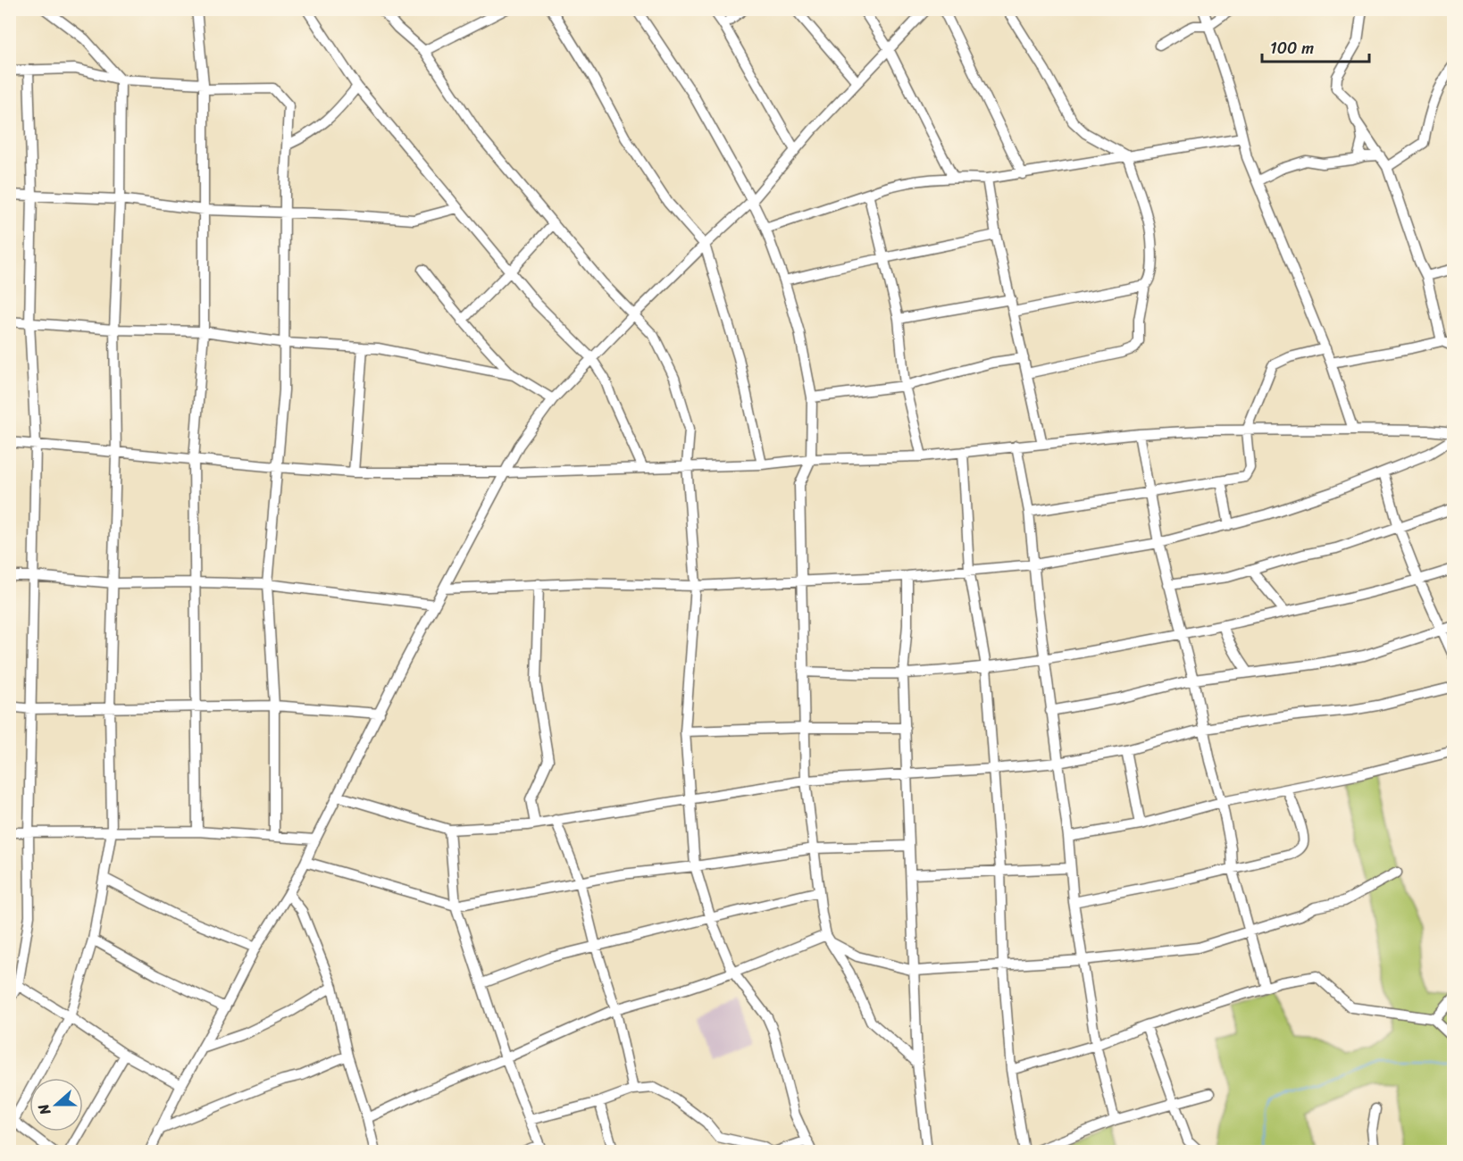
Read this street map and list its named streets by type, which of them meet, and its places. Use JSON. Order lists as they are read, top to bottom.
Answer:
{
  "scale_bar": "100 m",
  "north": "left"
}
